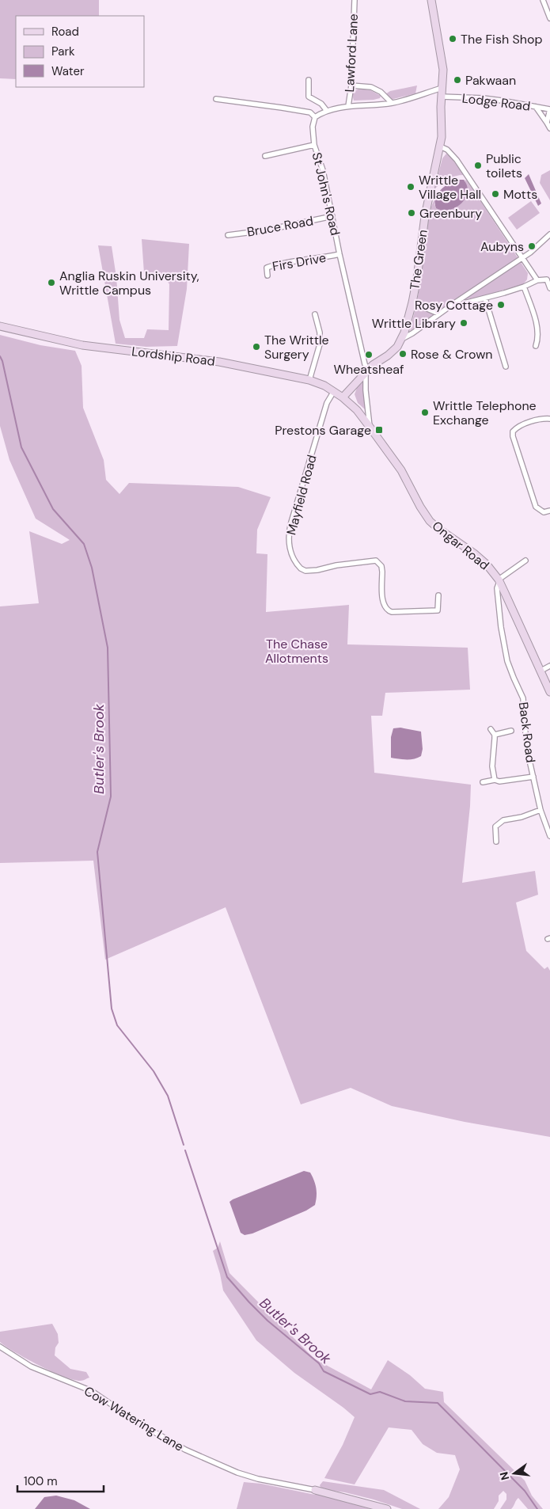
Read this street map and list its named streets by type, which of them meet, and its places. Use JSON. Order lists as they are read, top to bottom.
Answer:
{
  "streets": {
    "street": [
      "Lawford Lane",
      "Lodge Road",
      "St John's Road",
      "Bruce Road",
      "The Green",
      "Firs Drive",
      "Lordship Road",
      "Mayfield Road",
      "Ongar Road",
      "Back Road",
      "Cow Watering Lane"
    ]
  },
  "crossings": [
    ["Lawford Lane", "Lodge Road"],
    ["Lodge Road", "St John's Road"],
    ["Lodge Road", "The Green"],
    ["St John's Road", "Bruce Road"],
    ["St John's Road", "The Green"],
    ["St John's Road", "Firs Drive"],
    ["St John's Road", "Ongar Road"],
    ["The Green", "Lordship Road"],
    ["The Green", "Ongar Road"],
    ["Lordship Road", "Mayfield Road"],
    ["Lordship Road", "Ongar Road"],
    ["Ongar Road", "Back Road"]
  ],
  "water": ["Butler's Brook"],
  "parks": ["The Chase Allotments"],
  "places": {
    "other": [
      "The Fish Shop",
      "Pakwaan",
      "Public toilets",
      "Writtle Village Hall",
      "Motts",
      "Greenbury",
      "Aubyns",
      "Anglia Ruskin University, Writtle Campus",
      "Rosy Cottage",
      "Writtle Library",
      "The Writtle Surgery",
      "Rose & Crown",
      "Wheatsheaf",
      "Writtle Telephone Exchange"
    ],
    "transit": ["Prestons Garage"]
  },
  "legend": ["Road", "Park", "Water"],
  "scale_bar": "100 m",
  "north": "left"
}
